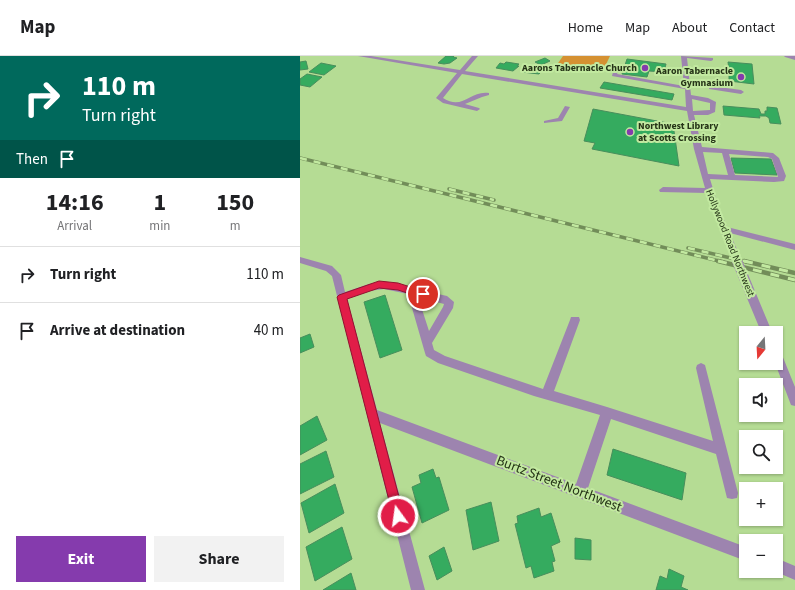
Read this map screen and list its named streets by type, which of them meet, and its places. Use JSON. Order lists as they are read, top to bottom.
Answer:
{
  "streets": {
    "street": ["Hollywood Road Northwest", "Burtz Street Northwest"]
  },
  "places": ["Aarons Tabernacle Church", "Aaron Tabernacle Gymnasium", "Northwest Library at Scotts Crossing"],
  "north": "bottom",
  "page": {
    "header": "Map",
    "nav": [
      "Home",
      "Map",
      "About",
      "Contact"
    ],
    "turn": ["110 m", "Turn right"],
    "then": "Then",
    "eta": [
      "14:16",
      "Arrival",
      "1",
      "min",
      "150",
      "m"
    ],
    "list": [
      {
        "name": "Turn right",
        "value": "110 m"
      },
      {
        "name": "Arrive at destination",
        "value": "40 m"
      }
    ],
    "map_buttons": ["+", "−"],
    "buttons": ["Exit", "Share"]
  }
}
